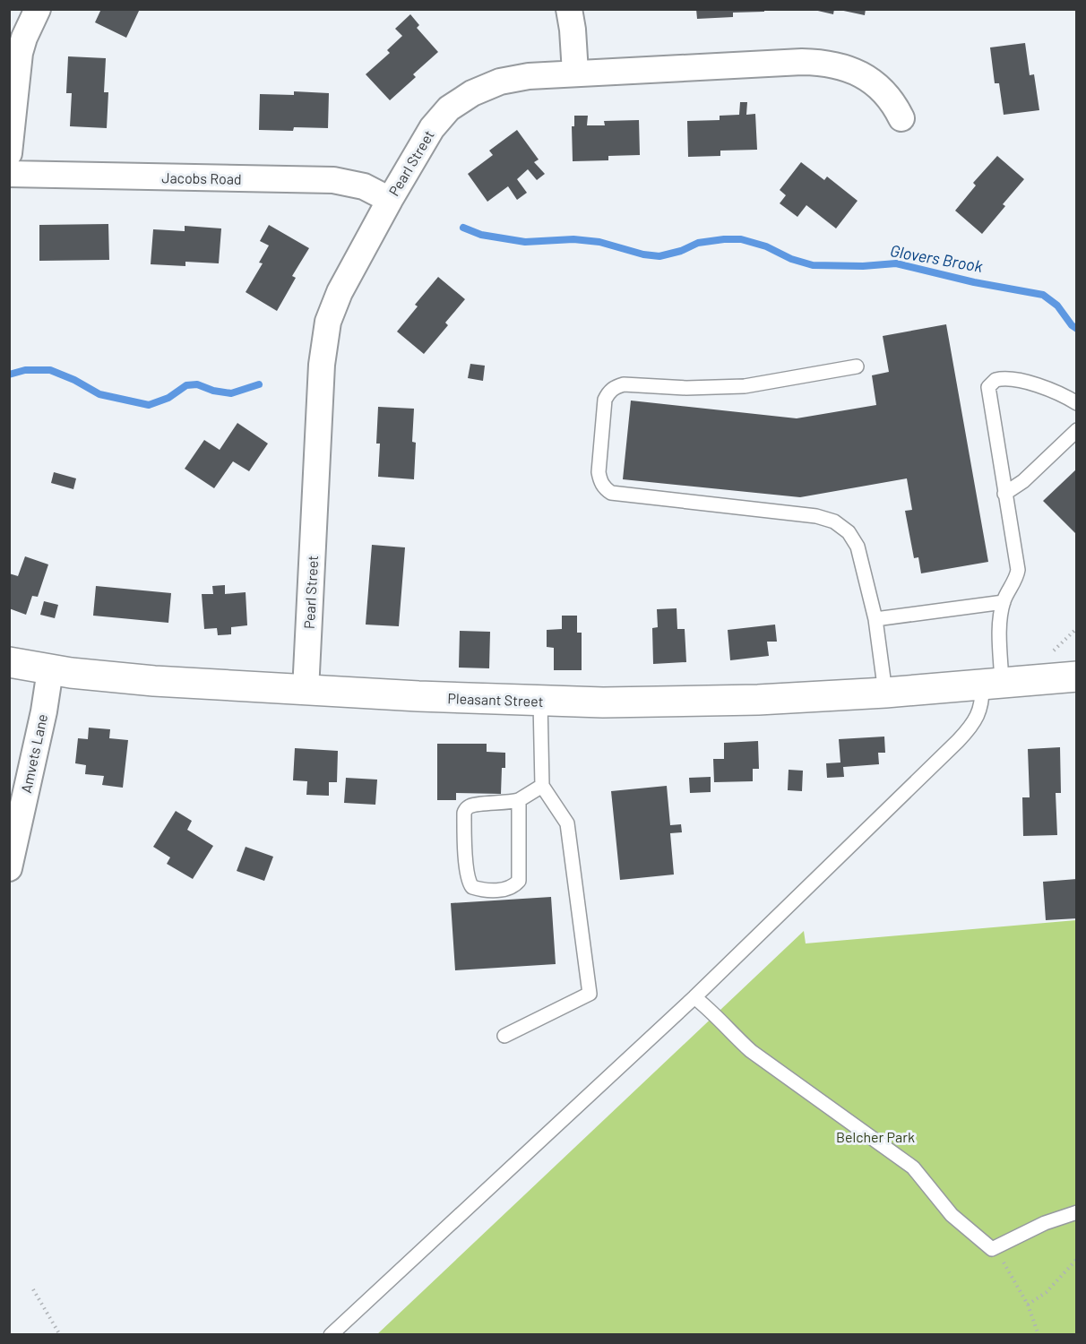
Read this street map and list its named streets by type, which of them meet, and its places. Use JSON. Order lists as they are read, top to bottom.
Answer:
{
  "streets": {
    "street": [
      "Pearl Street",
      "Jacobs Road",
      "Pleasant Street",
      "Amvets Lane"
    ]
  },
  "crossings": [
    ["Pearl Street", "Jacobs Road"],
    ["Pearl Street", "Pleasant Street"],
    ["Pleasant Street", "Amvets Lane"]
  ],
  "water": ["Glovers Brook"],
  "parks": ["Belcher Park"]
}
